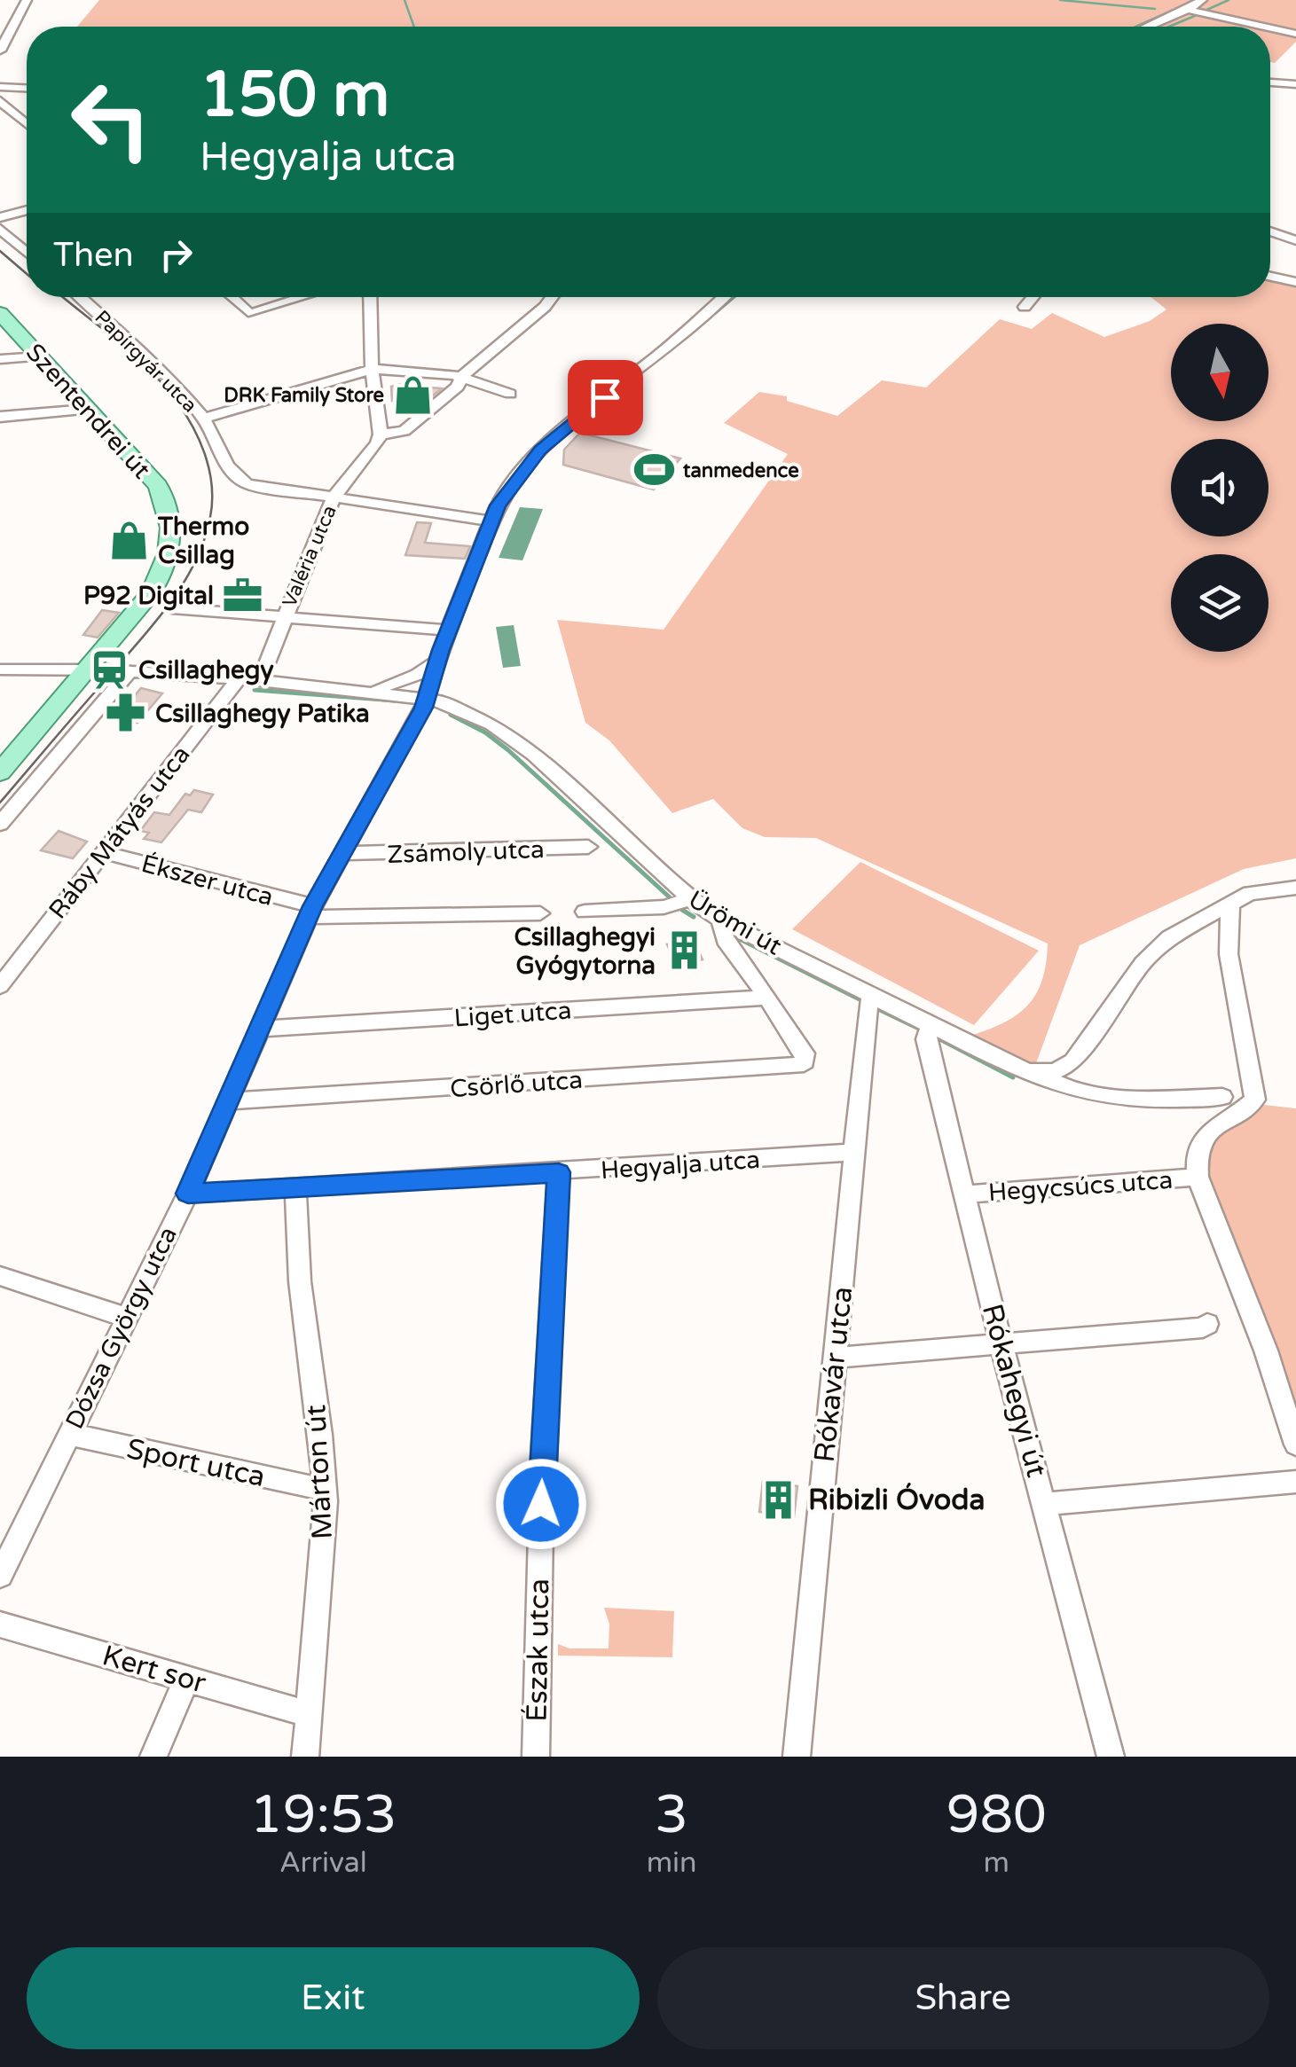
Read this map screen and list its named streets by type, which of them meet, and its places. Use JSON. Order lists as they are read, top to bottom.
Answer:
{
  "streets": {
    "main road": ["Szentendrei út"],
    "street": [
      "Papírgyár utca",
      "Valéria utca",
      "Ráby Mátyás utca",
      "Zsámoly utca",
      "Ékszer utca",
      "Ürömi út",
      "Liget utca",
      "Csörlő utca",
      "Hegyalja utca",
      "Hegycsúcs utca",
      "Dózsa György utca",
      "Rókavár utca",
      "Rókahegyi út",
      "Sport utca",
      "Márton út",
      "Észak utca",
      "Kert sor"
    ]
  },
  "crossings": [
    ["Papírgyár utca", "Valéria utca"],
    ["Szentendrei út", "Ürömi út"],
    ["Valéria utca", "Ürömi út"],
    ["Ráby Mátyás utca", "Ékszer utca"],
    ["Ráby Mátyás utca", "Ürömi út"],
    ["Zsámoly utca", "Dózsa György utca"],
    ["Ékszer utca", "Dózsa György utca"],
    ["Ürömi út", "Dózsa György utca"],
    ["Ürömi út", "Rókavár utca"],
    ["Ürömi út", "Rókahegyi út"],
    ["Liget utca", "Csörlő utca"],
    ["Liget utca", "Dózsa György utca"],
    ["Csörlő utca", "Dózsa György utca"],
    ["Hegyalja utca", "Dózsa György utca"],
    ["Hegyalja utca", "Rókavár utca"],
    ["Hegyalja utca", "Márton út"],
    ["Hegyalja utca", "Észak utca"],
    ["Hegycsúcs utca", "Rókahegyi út"],
    ["Dózsa György utca", "Sport utca"],
    ["Sport utca", "Márton út"],
    ["Márton út", "Kert sor"]
  ],
  "places": {
    "shop": ["DRK Family Store", "Thermo Csillag"],
    "sports": ["tanmedence"],
    "office": ["P92 Digital"],
    "station": ["Csillaghegy"],
    "pharmacy": ["Csillaghegy Patika"],
    "building": ["Csillaghegyi Gyógytorna", "Ribizli Óvoda"]
  },
  "north": "bottom",
  "page": {
    "turn": ["150 m", "Hegyalja utca"],
    "then": "Then",
    "eta": [
      "19:53",
      "Arrival",
      "3",
      "min",
      "980",
      "m"
    ],
    "buttons": ["Exit", "Share"]
  }
}
